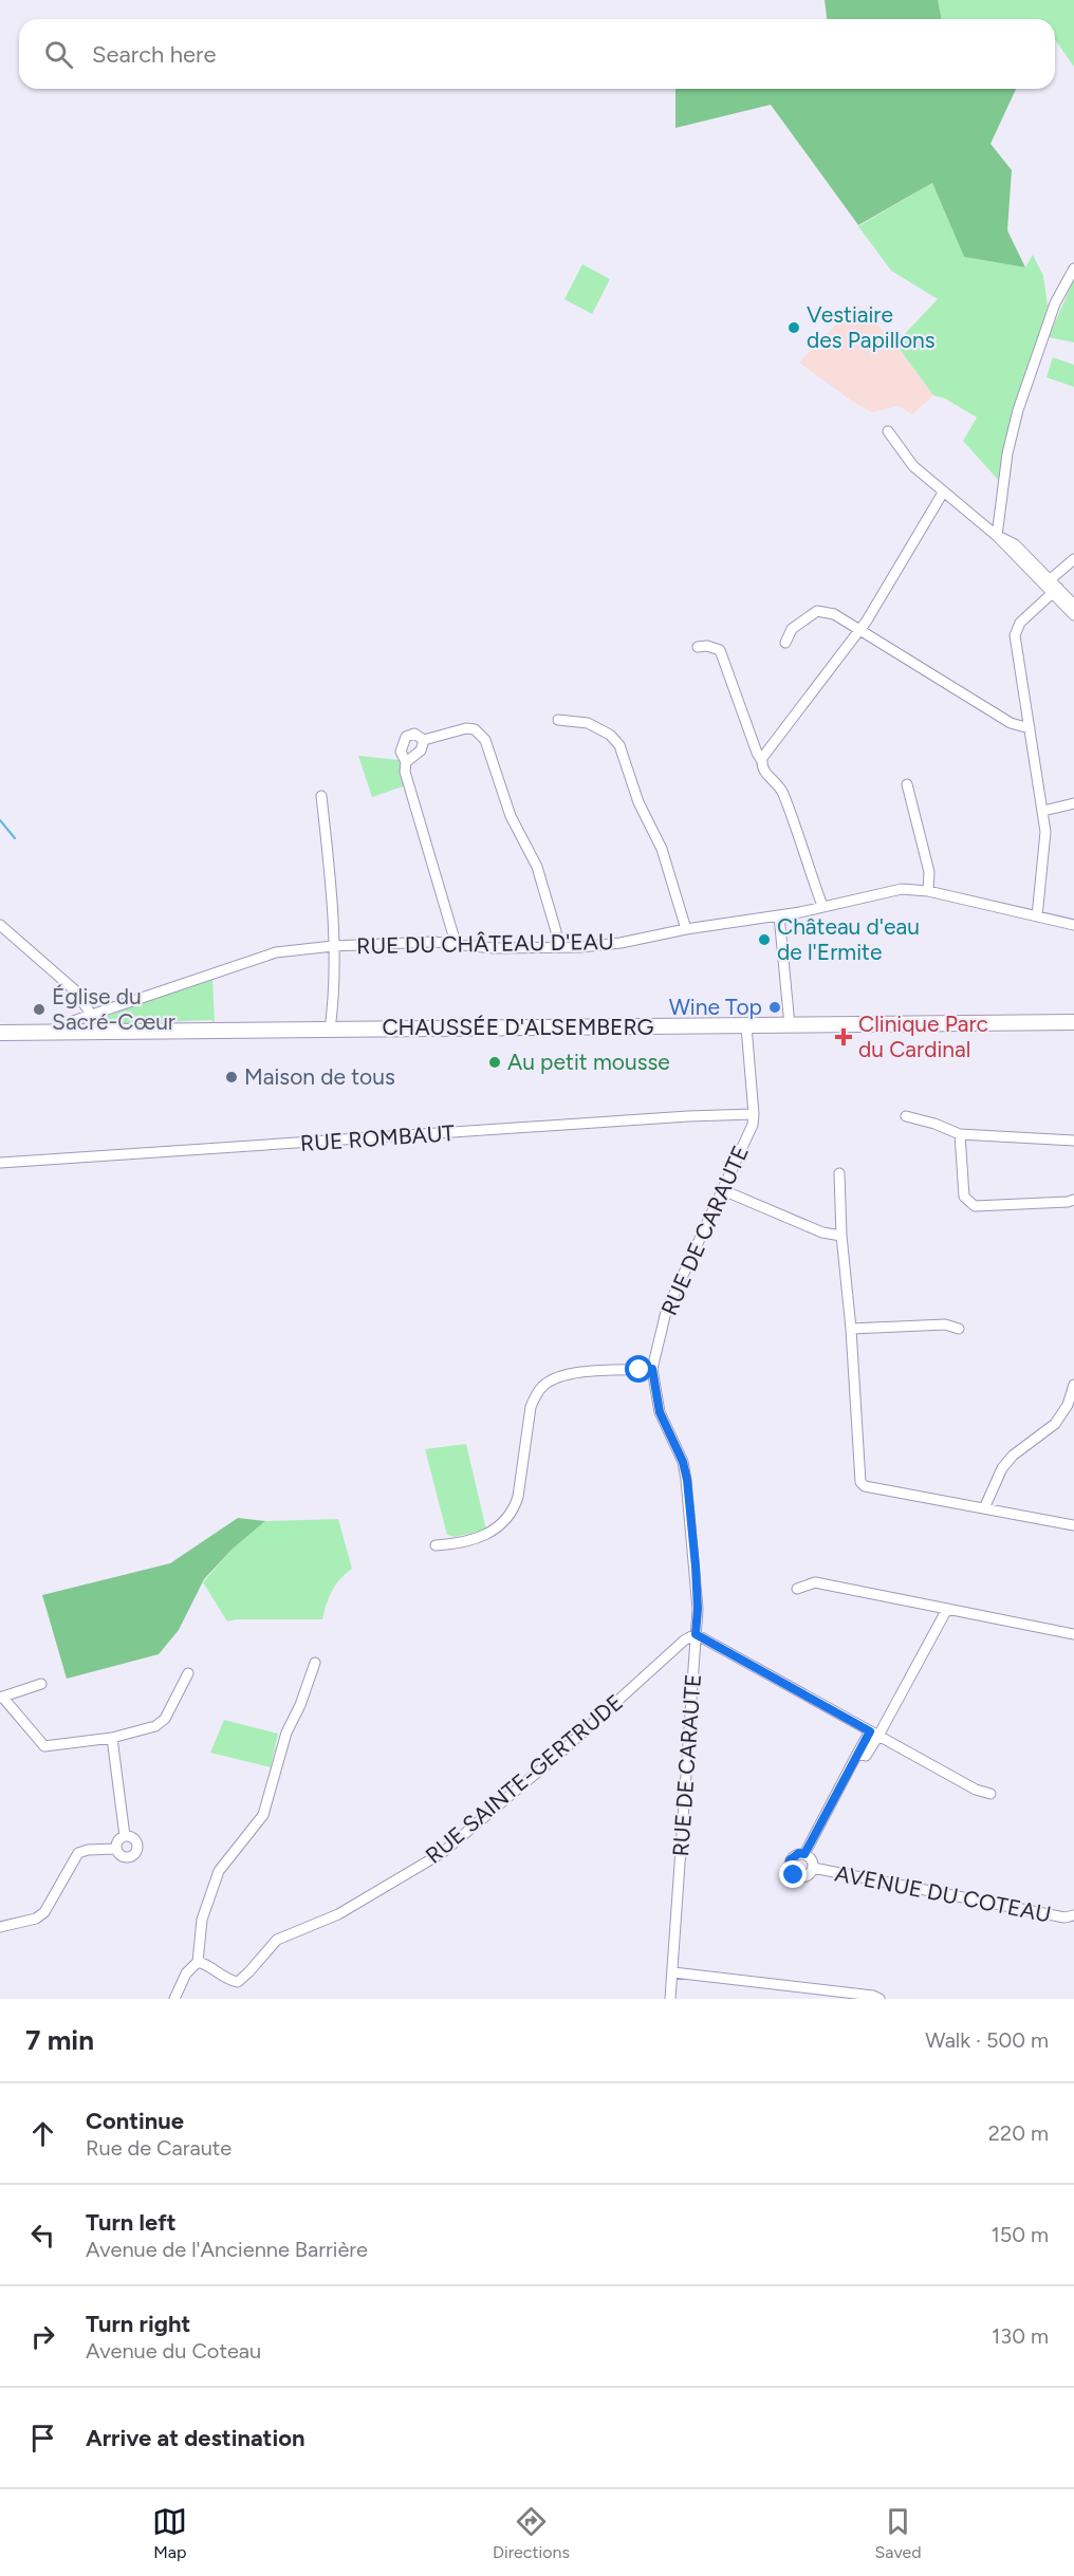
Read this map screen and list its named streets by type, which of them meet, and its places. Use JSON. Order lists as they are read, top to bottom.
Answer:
{
  "streets": {
    "main road": ["CHAUSSÉE D'ALSEMBERG"],
    "street": [
      "RUE DU CHÂTEAU D'EAU",
      "RUE ROMBAUT",
      "RUE DE CARAUTE",
      "RUE SAINTE-GERTRUDE",
      "AVENUE DU COTEAU"
    ]
  },
  "crossings": [
    ["RUE DU CHÂTEAU D'EAU", "CHAUSSÉE D'ALSEMBERG"],
    ["CHAUSSÉE D'ALSEMBERG", "RUE DE CARAUTE"],
    ["RUE ROMBAUT", "RUE DE CARAUTE"],
    ["RUE DE CARAUTE", "RUE SAINTE-GERTRUDE"]
  ],
  "places": {
    "other": [
      "Vestiaire des Papillons",
      "Château d'eau de l'Ermite",
      "Wine Top",
      "Église du Sacré-Cœur",
      "Au petit mousse",
      "Maison de tous"
    ],
    "health": ["Clinique Parc du Cardinal"]
  },
  "page": {
    "search": "Search here",
    "heading": ["7 min", "Walk · 500 m"],
    "list": [
      ["Continue", "Rue de Caraute", "220 m"],
      ["Turn left", "Avenue de l'Ancienne Barrière", "150 m"],
      ["Turn right", "Avenue du Coteau", "130 m"],
      "Arrive at destination"
    ],
    "nav": ["Map", "Directions", "Saved"]
  }
}
